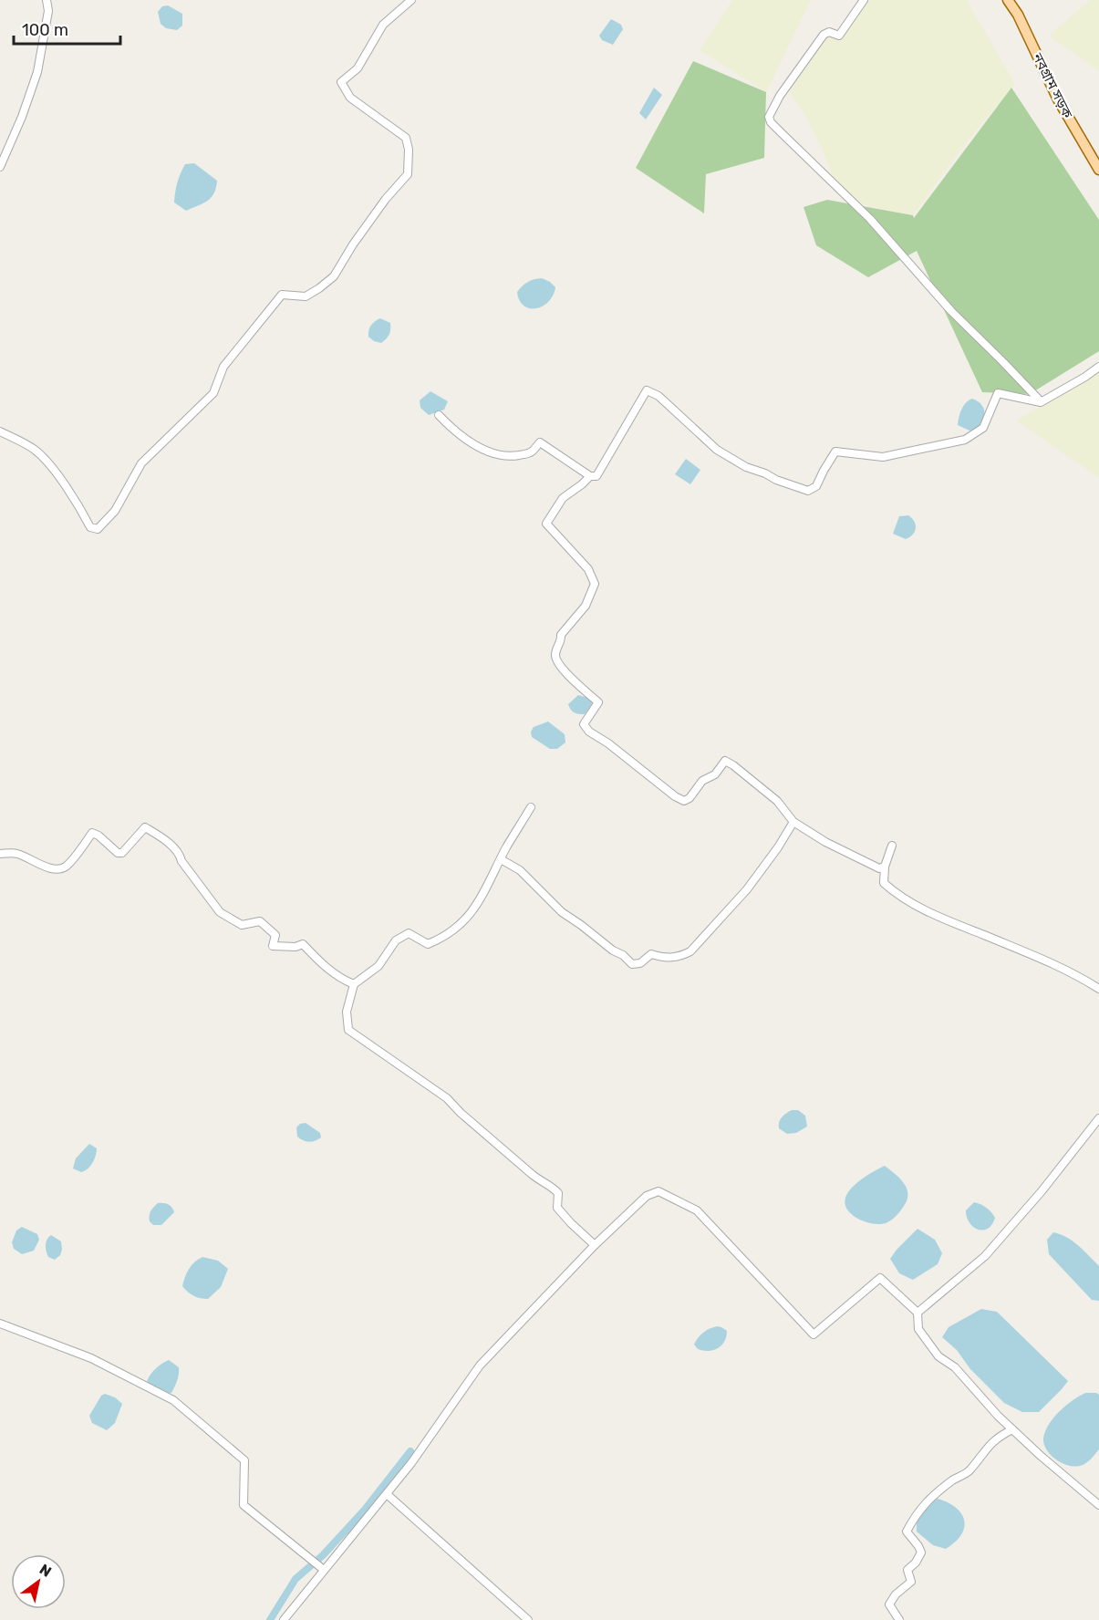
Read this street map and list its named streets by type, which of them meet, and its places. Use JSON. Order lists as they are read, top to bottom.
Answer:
{
  "streets": {
    "main road": ["নবগ্রাম সড়ক"]
  },
  "scale_bar": "100 m",
  "north": "top right"
}
